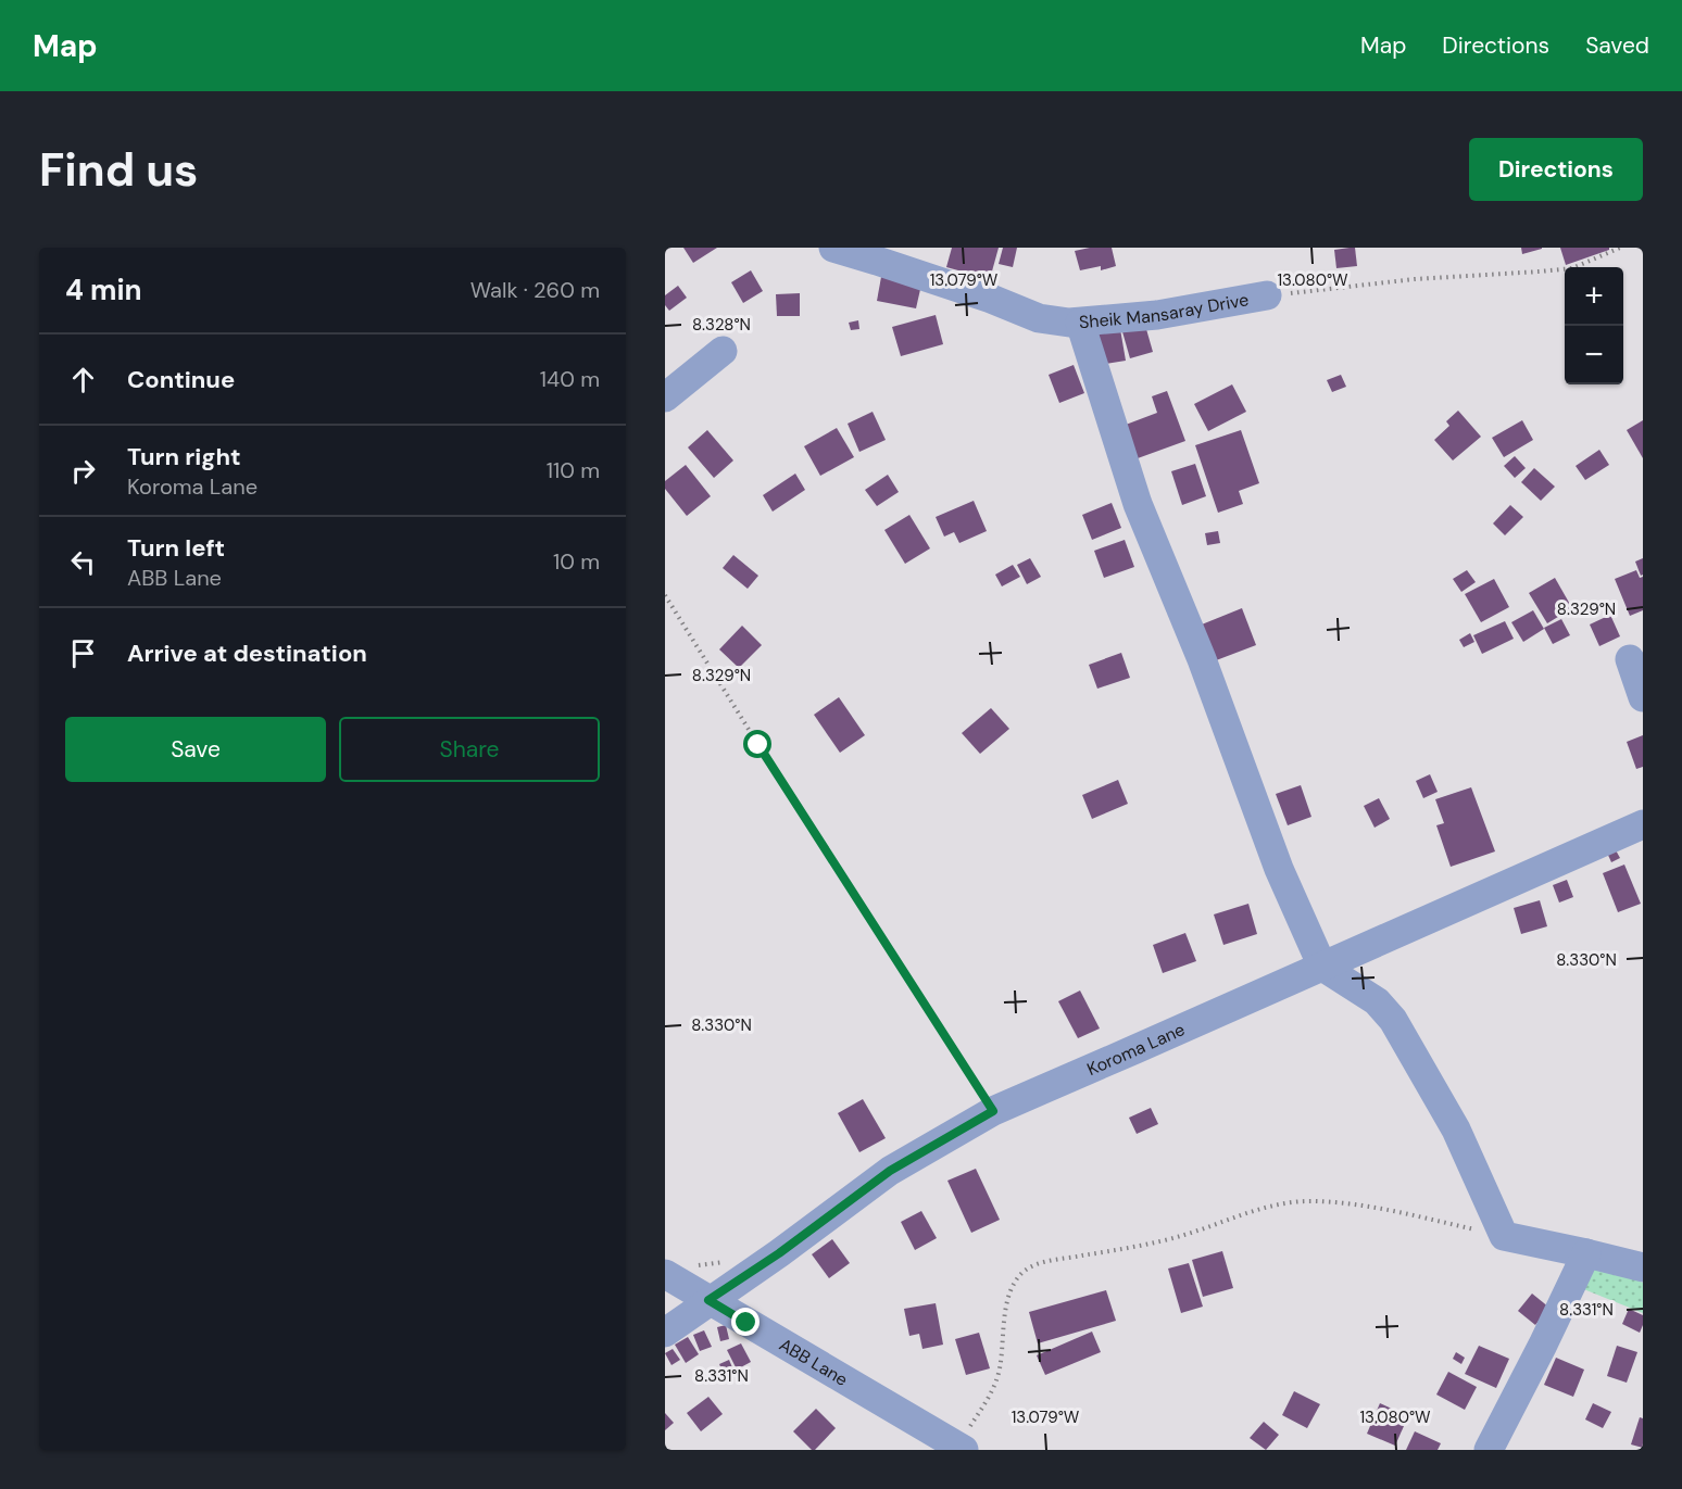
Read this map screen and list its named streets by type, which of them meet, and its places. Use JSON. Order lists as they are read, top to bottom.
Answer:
{
  "streets": {
    "street": ["Sheik Mansaray Drive", "Koroma Lane", "ABB Lane"]
  },
  "crossings": [
    ["Koroma Lane", "ABB Lane"]
  ],
  "page": {
    "header": "Map",
    "nav": ["Map", "Directions", "Saved"],
    "buttons": [
      "Directions",
      ["Save", "Share"]
    ],
    "title": "Find us",
    "heading": ["4 min", "Walk · 260 m"],
    "map_buttons": ["+", "−"],
    "list": [
      ["Continue", "140 m"],
      ["Turn right", "Koroma Lane", "110 m"],
      ["Turn left", "ABB Lane", "10 m"],
      "Arrive at destination"
    ]
  },
  "coordinates": [
    "13.079°W",
    "13.080°W",
    "8.328°N",
    "8.329°N",
    "8.330°N",
    "8.331°N"
  ]
}
